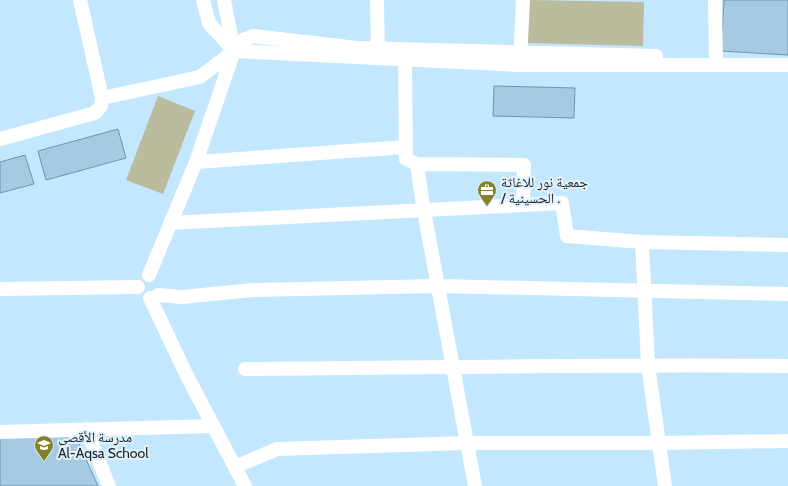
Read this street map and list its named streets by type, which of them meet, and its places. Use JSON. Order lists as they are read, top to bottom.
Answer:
{
  "places": {
    "office": ["جمعية نور للاغاثة / الحسينية ."],
    "school or university": ["مدرسة الأقصى Al-Aqsa School"]
  }
}
